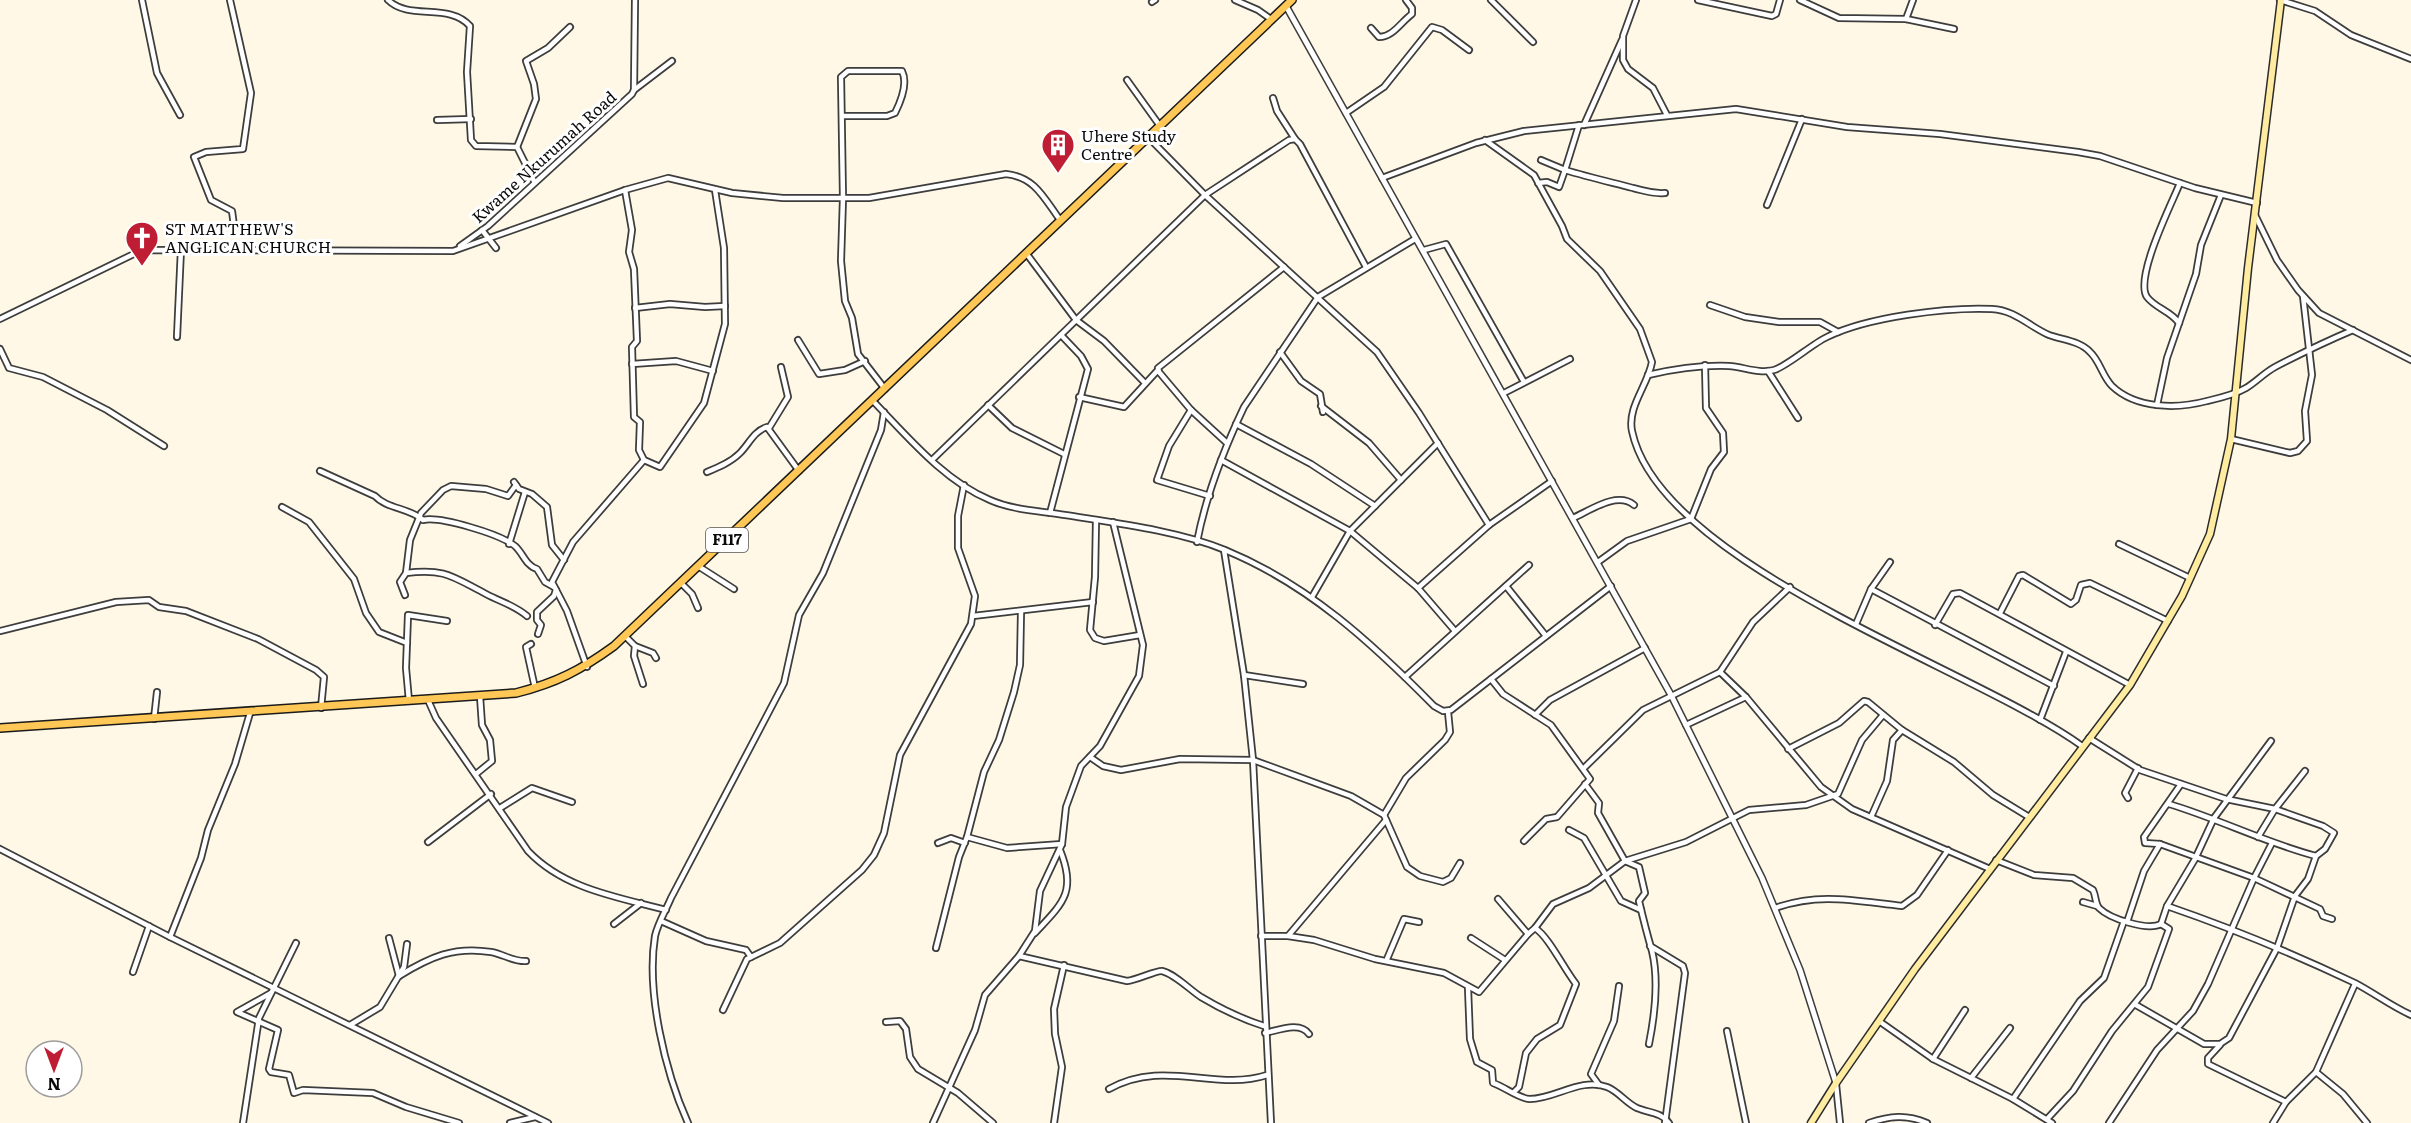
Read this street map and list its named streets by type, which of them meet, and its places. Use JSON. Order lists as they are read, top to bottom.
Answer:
{
  "streets": {
    "main road": ["F117"],
    "street": ["Kwame Nkurumah Road"]
  },
  "places": {
    "building": ["Uhere Study Centre"],
    "church": ["ST MATTHEW'S ANGLICAN CHURCH"]
  },
  "north": "bottom"
}
